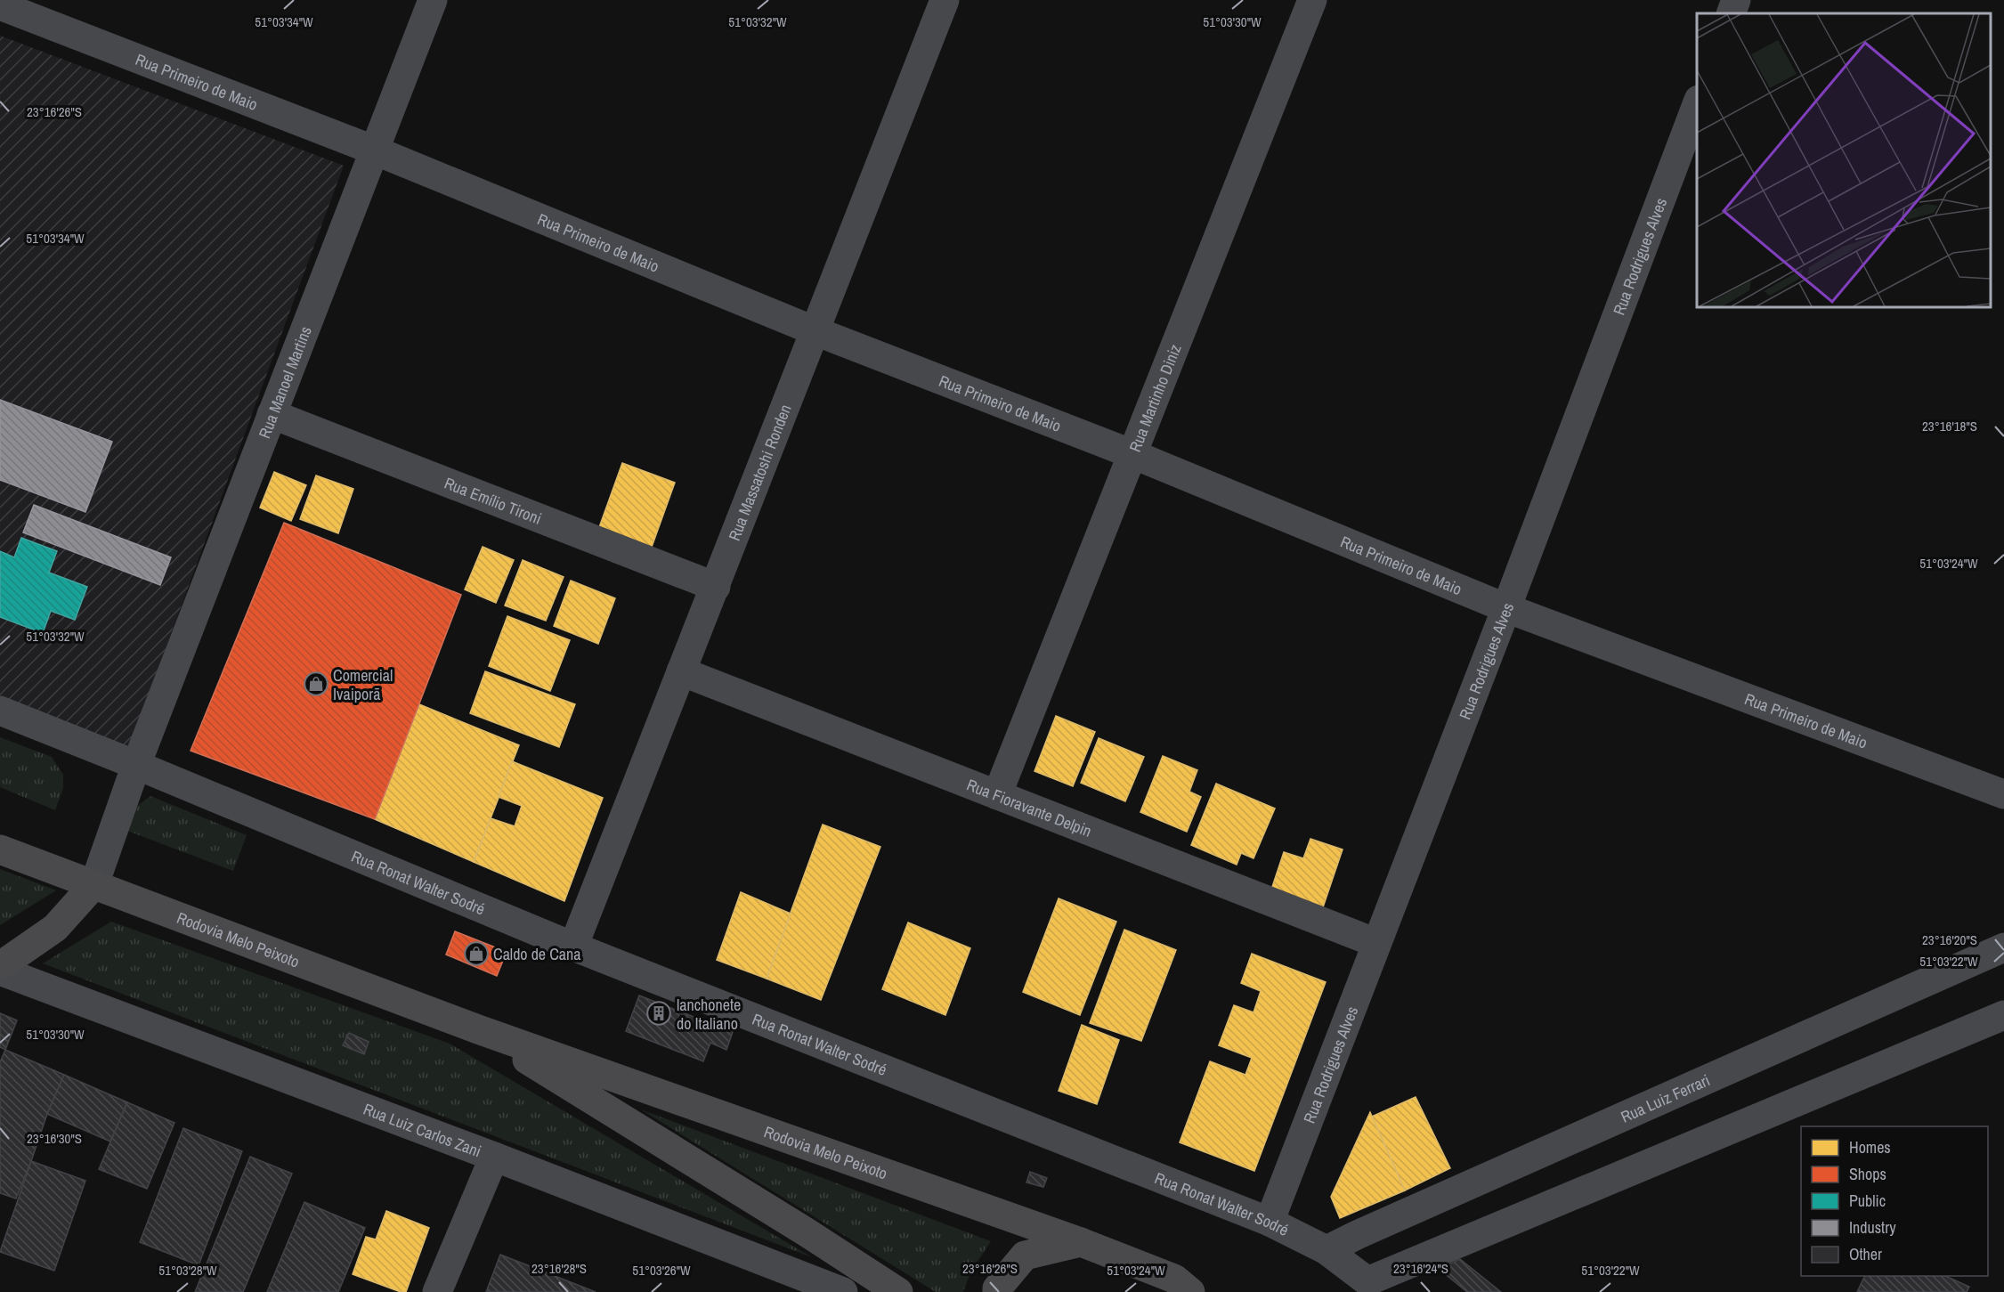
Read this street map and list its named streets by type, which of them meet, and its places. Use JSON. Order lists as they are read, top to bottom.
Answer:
{
  "streets": {
    "main road": ["Rodovia Melo Peixoto"],
    "street": [
      "Rua Primeiro de Maio",
      "Rua Rodrigues Alves",
      "Rua Manoel Martins",
      "Rua Martinho Diniz",
      "Rua Massatoshi Ronden",
      "Rua Emílio Tironi",
      "Rua Fioravante Delpin",
      "Rua Ronat Walter Sodré",
      "Rua Luiz Ferrari",
      "Rua Luiz Carlos Zani"
    ]
  },
  "crossings": [
    ["Rua Primeiro de Maio", "Rua Rodrigues Alves"],
    ["Rua Primeiro de Maio", "Rua Manoel Martins"],
    ["Rua Primeiro de Maio", "Rua Martinho Diniz"],
    ["Rua Primeiro de Maio", "Rua Massatoshi Ronden"],
    ["Rua Rodrigues Alves", "Rua Fioravante Delpin"],
    ["Rua Rodrigues Alves", "Rua Ronat Walter Sodré"],
    ["Rua Manoel Martins", "Rua Emílio Tironi"],
    ["Rua Manoel Martins", "Rua Ronat Walter Sodré"],
    ["Rua Manoel Martins", "Rodovia Melo Peixoto"],
    ["Rua Martinho Diniz", "Rua Fioravante Delpin"],
    ["Rua Massatoshi Ronden", "Rua Emílio Tironi"],
    ["Rua Massatoshi Ronden", "Rua Fioravante Delpin"],
    ["Rua Massatoshi Ronden", "Rua Ronat Walter Sodré"],
    ["Rua Ronat Walter Sodré", "Rua Luiz Ferrari"]
  ],
  "places": {
    "shop": ["Comercial Ivaiporã", "Caldo de Cana"],
    "building": ["lanchonete do Italiano"]
  },
  "legend": [
    "Homes",
    "Shops",
    "Public",
    "Industry",
    "Other"
  ],
  "coordinates": [
    "51°03'34\"W",
    "51°03'32\"W",
    "51°03'30\"W",
    "23°16'26\"S",
    "23°16'18\"S",
    "51°03'24\"W",
    "23°16'20\"S",
    "51°03'22\"W",
    "23°16'30\"S",
    "23°16'28\"S",
    "23°16'24\"S",
    "51°03'28\"W",
    "51°03'26\"W"
  ]
}
